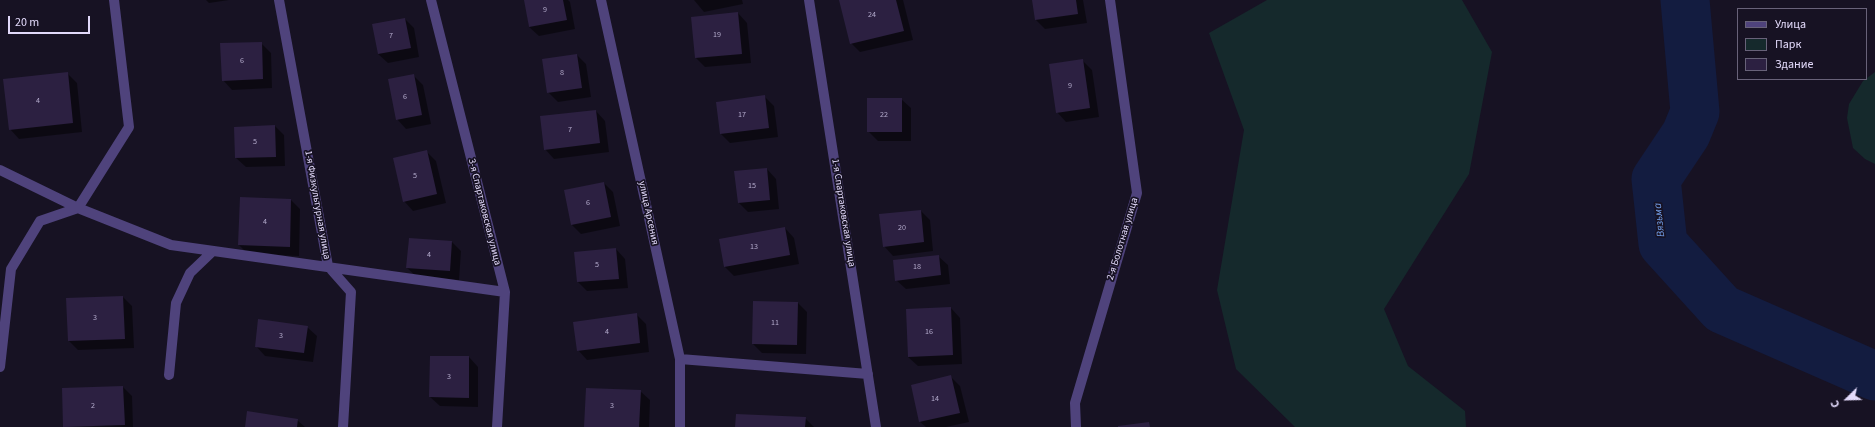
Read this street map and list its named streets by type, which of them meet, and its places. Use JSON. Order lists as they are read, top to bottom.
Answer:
{
  "streets": {
    "street": [
      "1-я Физкультурная улица",
      "3-я Спартаковская улица",
      "улица Арсения",
      "1-я Спартаковская улица",
      "2-я Болотная улица"
    ]
  },
  "water": ["Вязьма"],
  "house_numbers": [
    "9",
    "24",
    "19",
    "7",
    "6",
    "8",
    "9",
    "6",
    "4",
    "17",
    "22",
    "7",
    "5",
    "5",
    "15",
    "6",
    "4",
    "20",
    "13",
    "4",
    "5",
    "18",
    "3",
    "11",
    "4",
    "16",
    "3",
    "3",
    "14",
    "2",
    "3"
  ],
  "legend": ["Улица", "Парк", "Здание"],
  "scale_bar": "20 m",
  "north": "bottom left"
}
